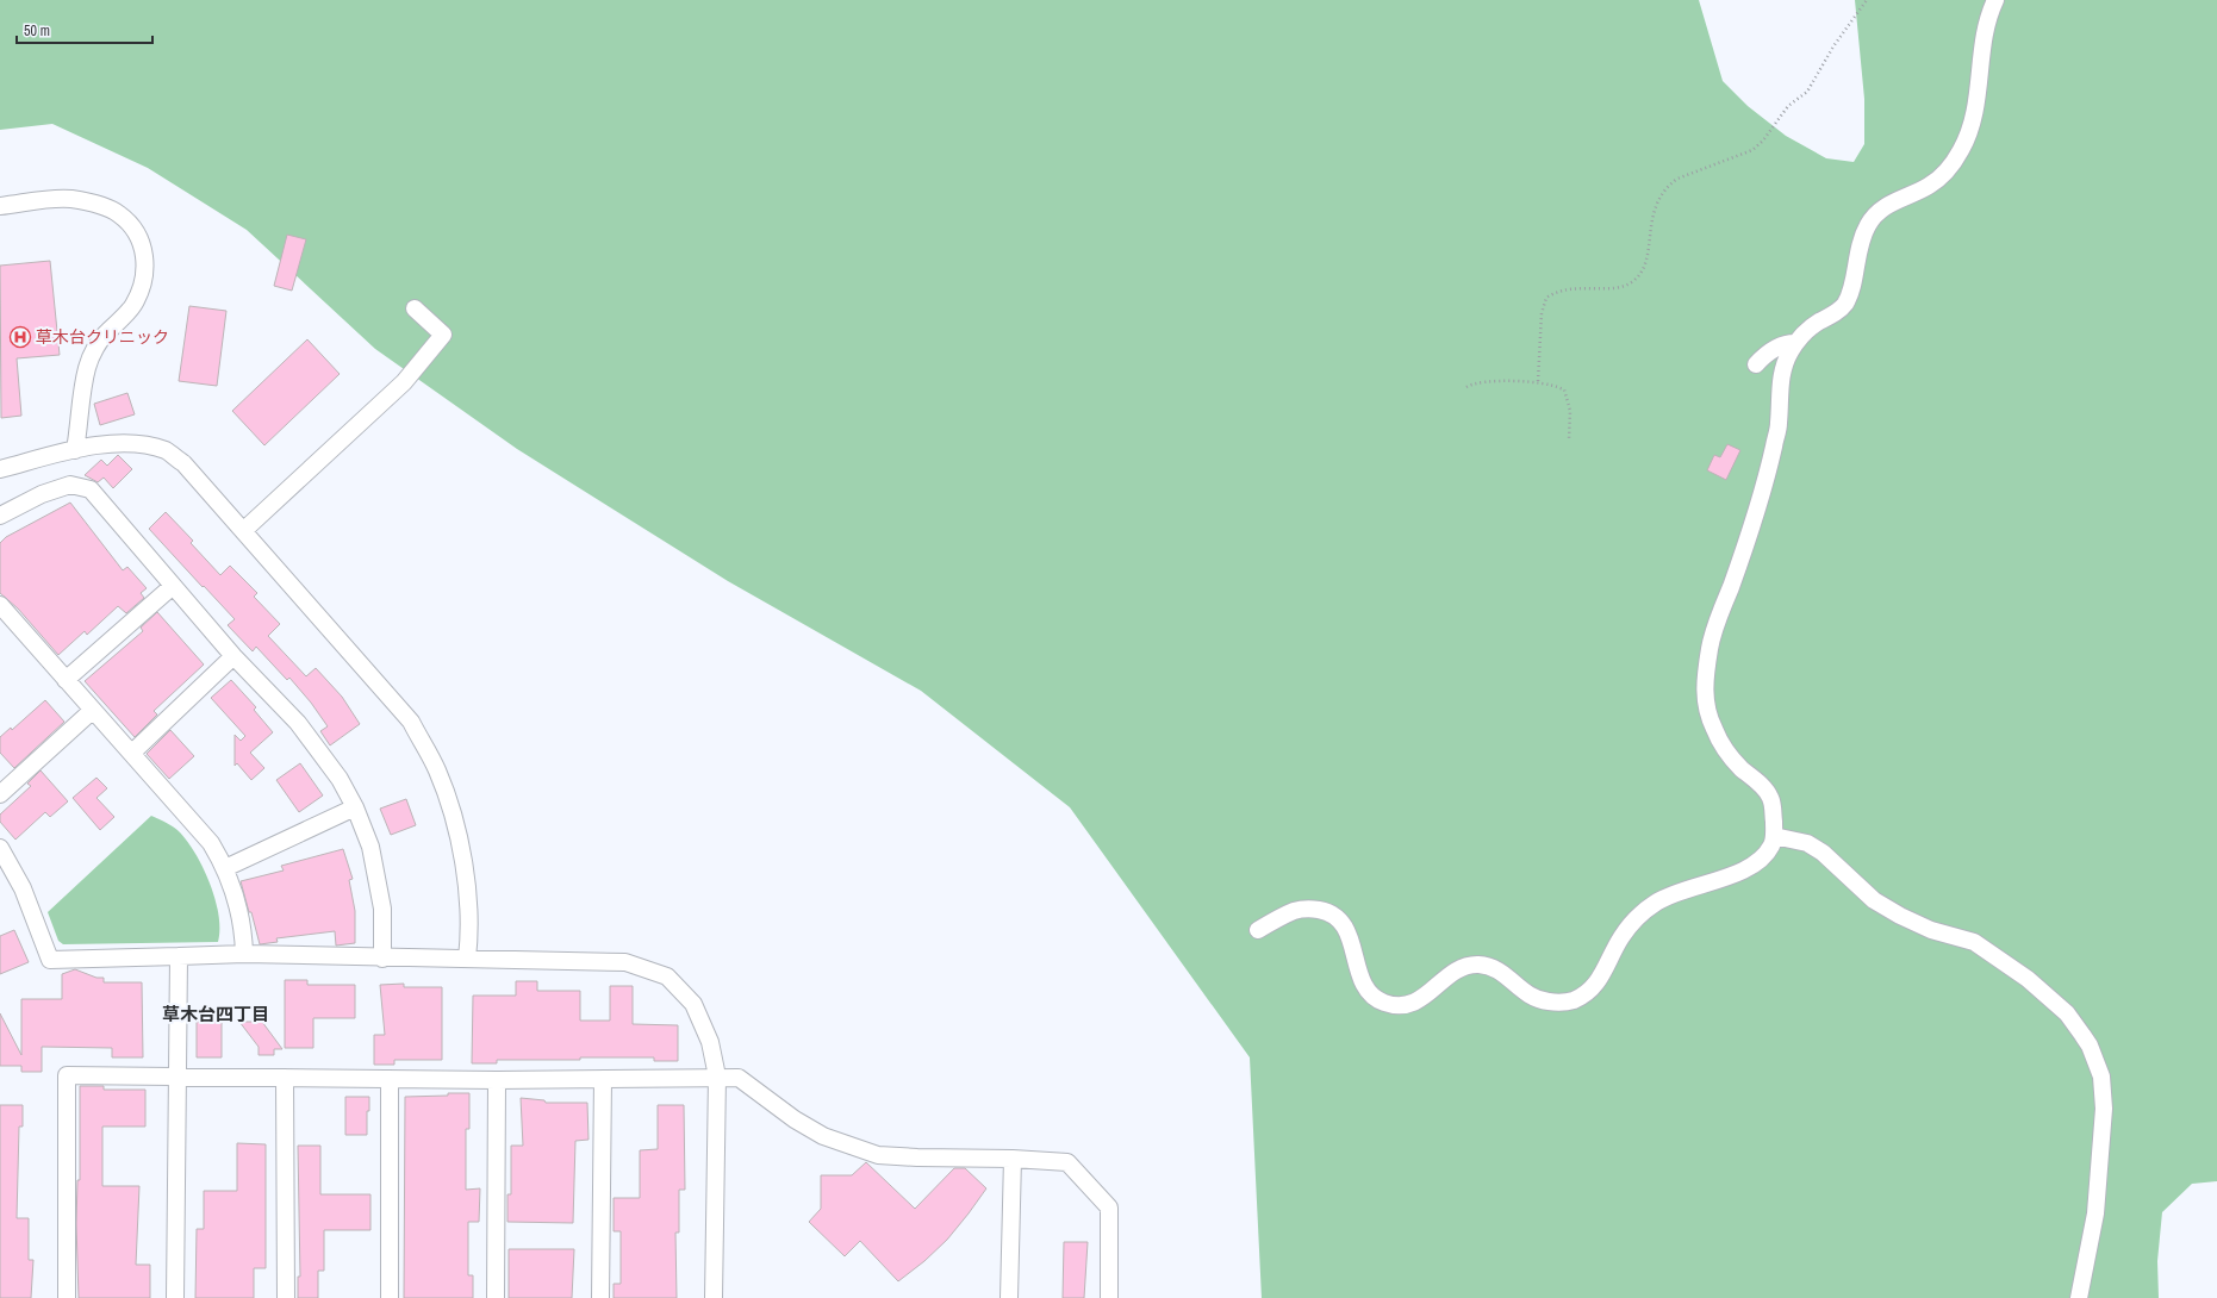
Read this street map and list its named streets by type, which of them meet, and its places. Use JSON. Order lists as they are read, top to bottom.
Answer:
{
  "districts": ["草木台四丁目"],
  "places": {
    "hospital": ["草木台クリニック"]
  },
  "scale_bar": "50 m"
}
